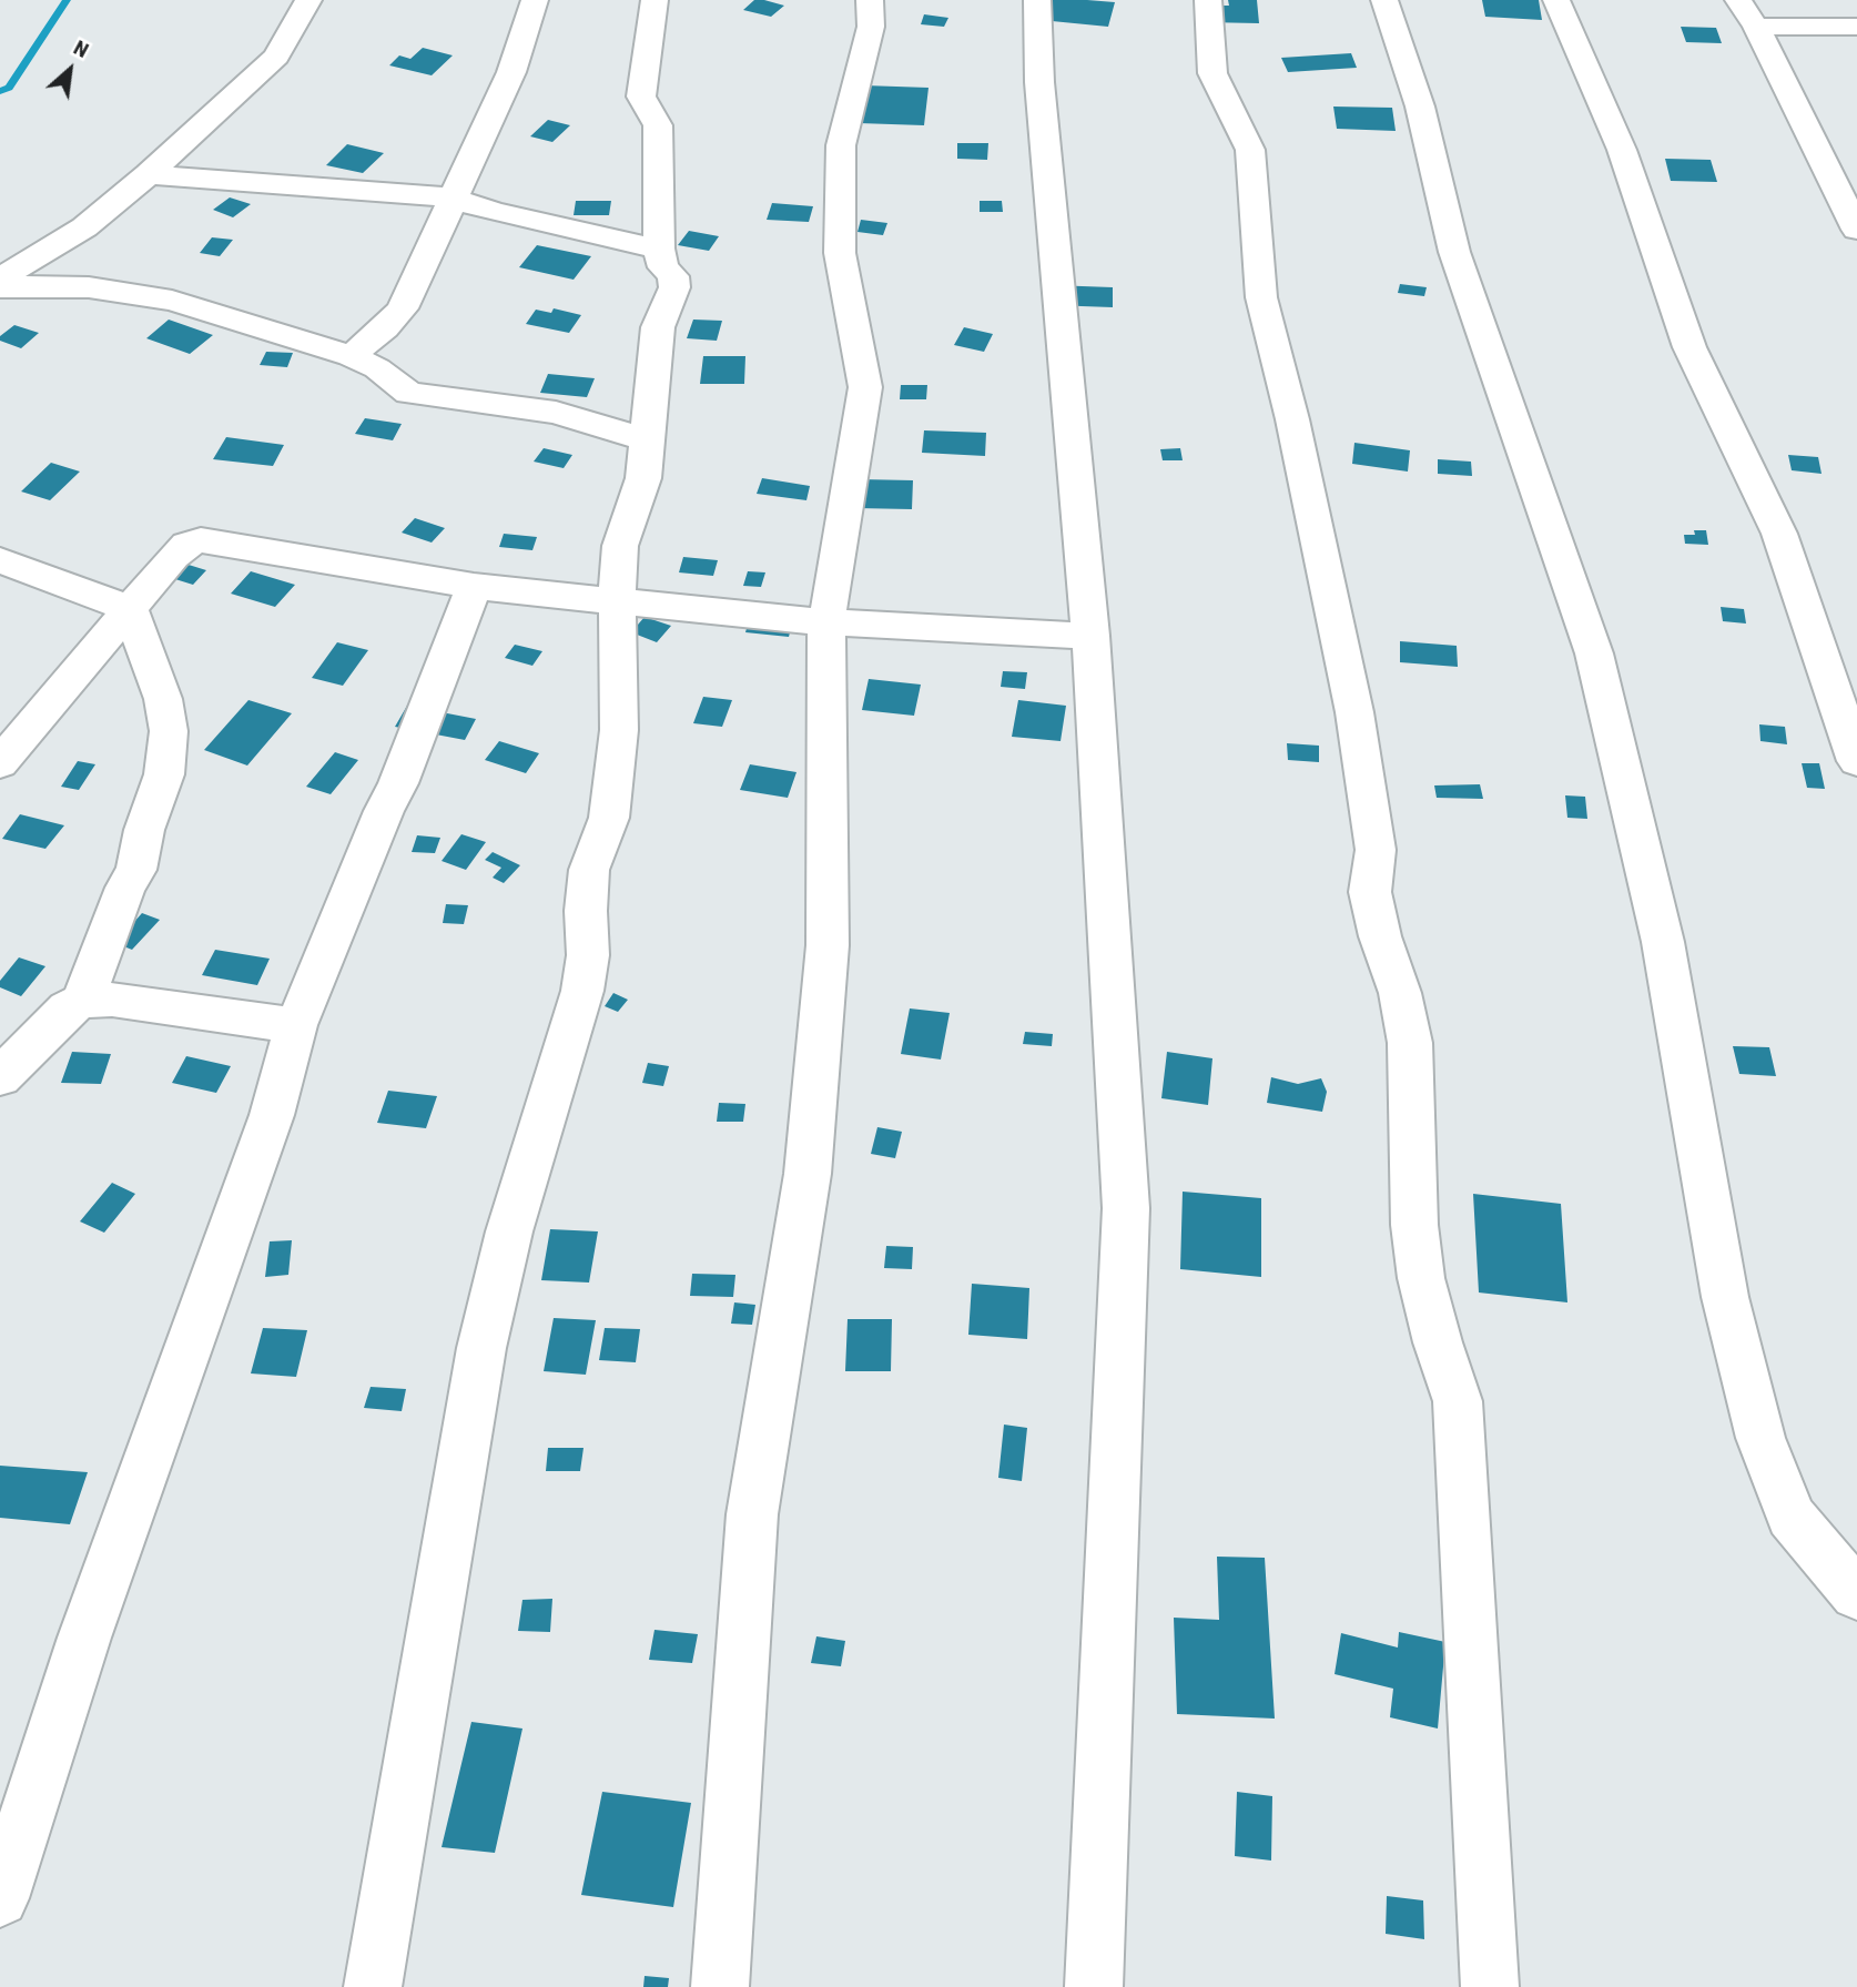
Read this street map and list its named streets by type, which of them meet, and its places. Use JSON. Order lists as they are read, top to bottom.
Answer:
{
  "north": "top right"
}
